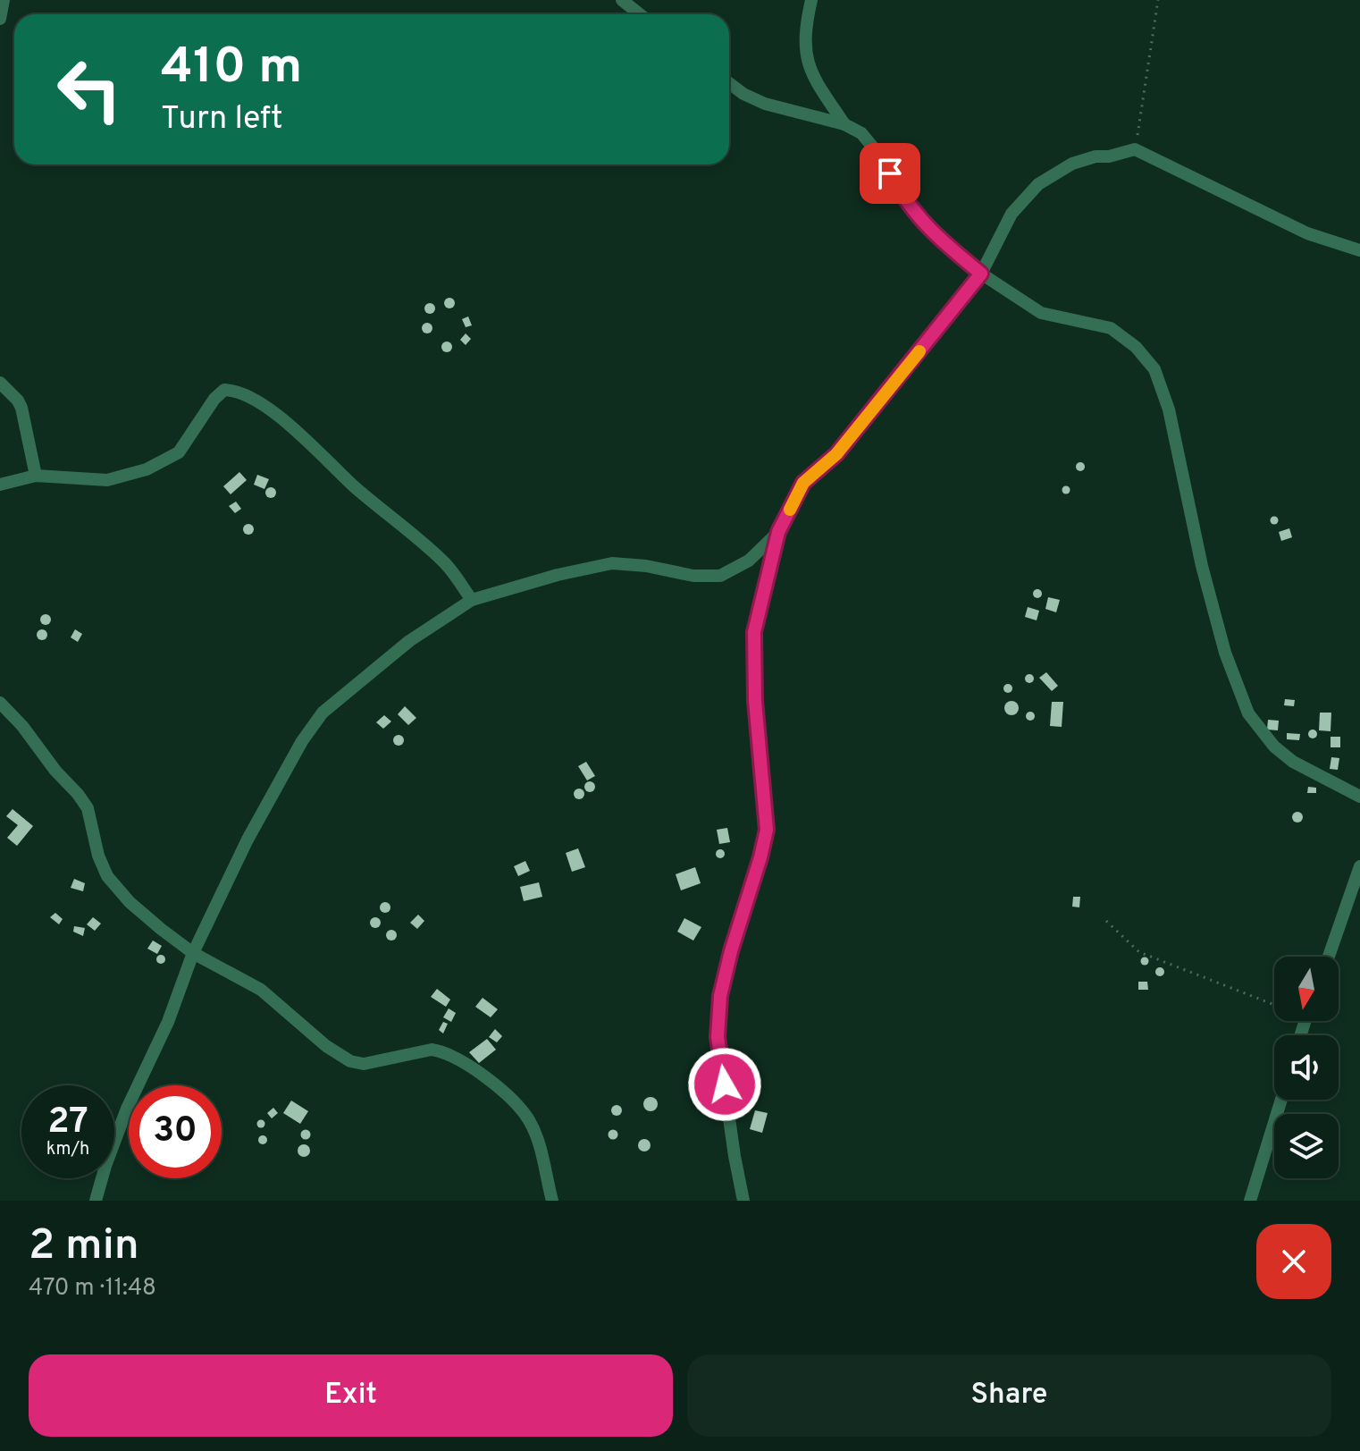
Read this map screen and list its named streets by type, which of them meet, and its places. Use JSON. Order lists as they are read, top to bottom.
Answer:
{
  "north": "bottom",
  "page": {
    "turn": ["410 m", "Turn left"],
    "speed": "27 km/h",
    "limit": "30",
    "heading": ["2 min", "470 m · 11:48"],
    "buttons": ["Exit", "Share"]
  }
}
